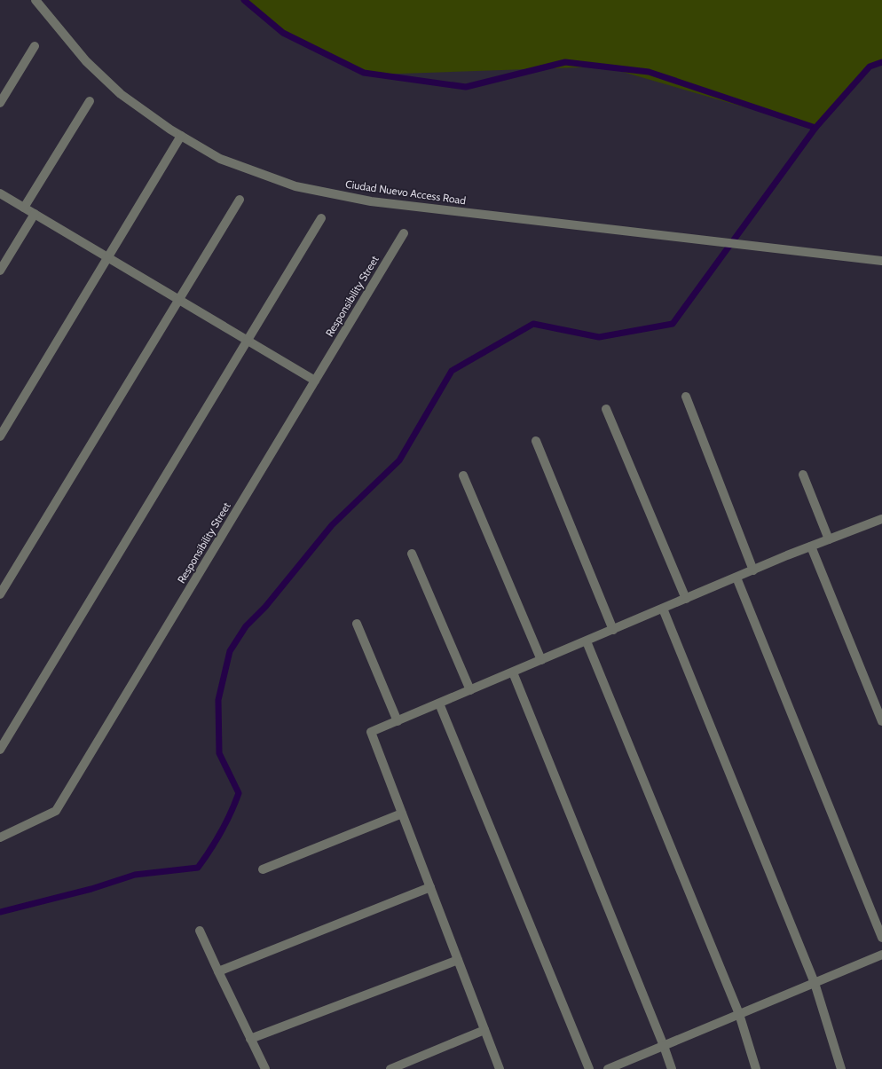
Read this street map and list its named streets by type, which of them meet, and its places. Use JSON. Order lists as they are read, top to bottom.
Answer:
{
  "streets": {
    "street": ["Ciudad Nuevo Access Road", "Responsibility Street"]
  }
}
